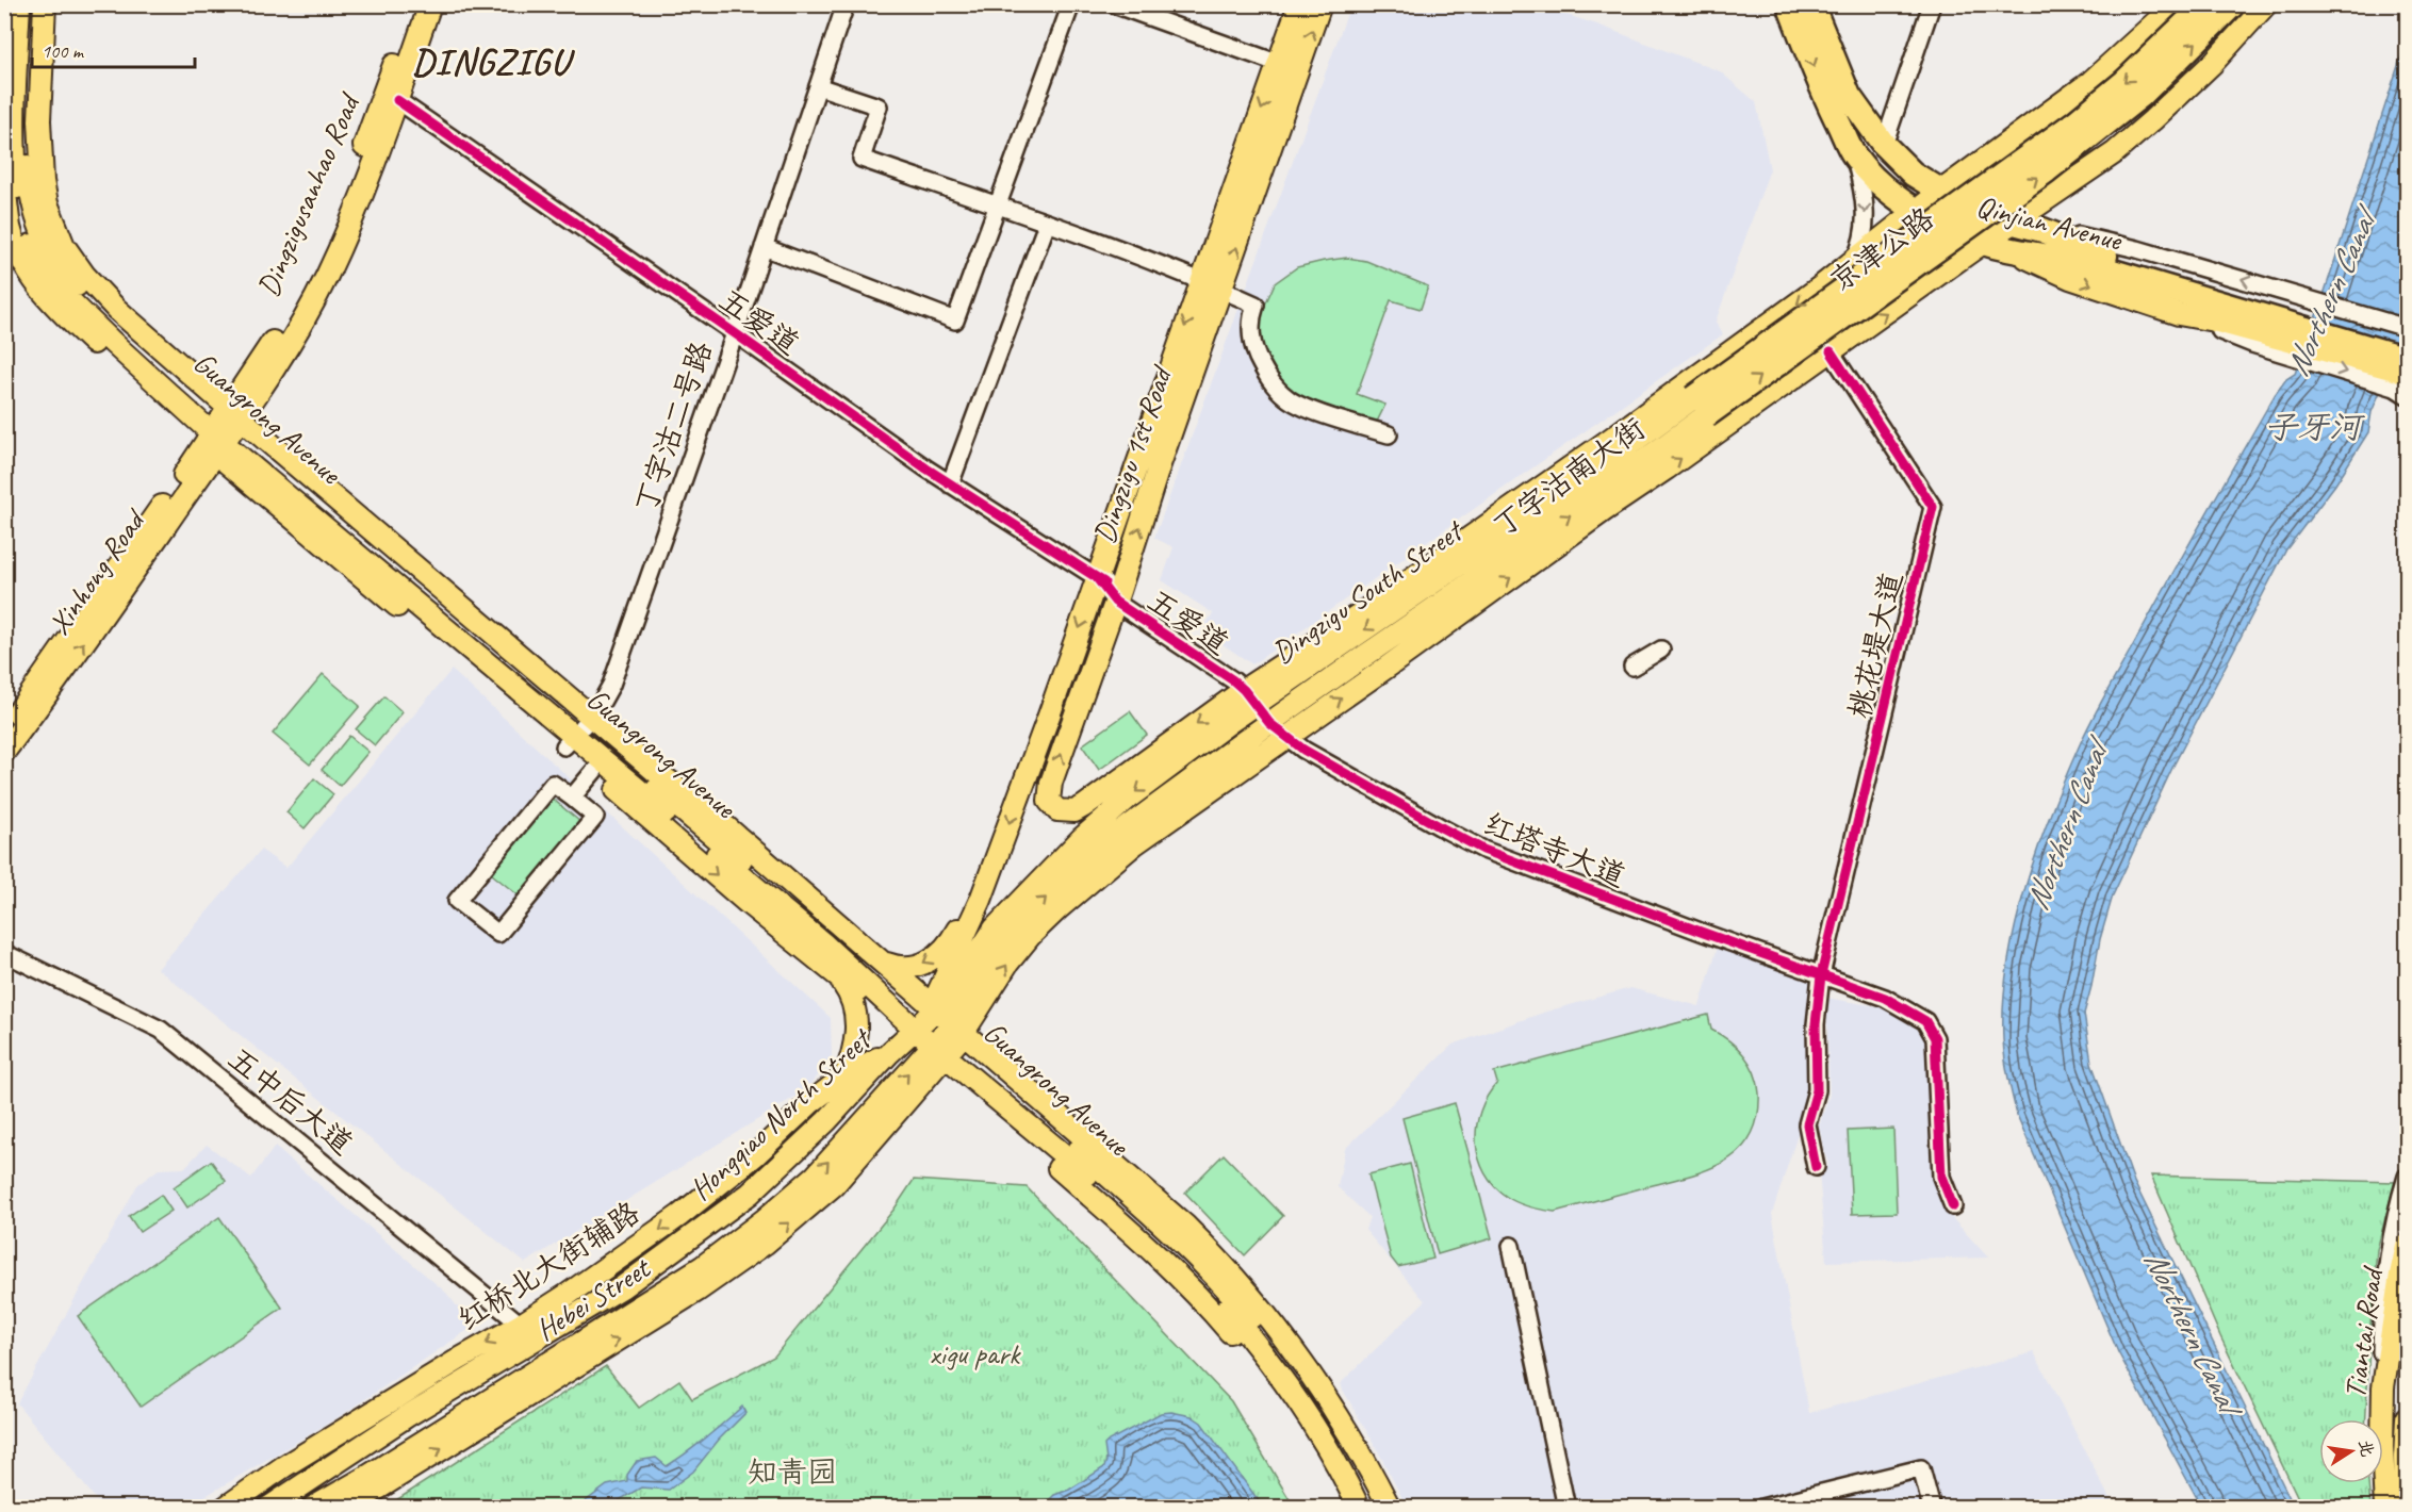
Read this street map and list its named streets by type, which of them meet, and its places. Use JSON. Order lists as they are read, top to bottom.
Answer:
{
  "streets": {
    "highway": ["Qinjian Avenue", "京津公路"],
    "main road": [
      "Dingzigusanhao Road",
      "Guangrong Avenue",
      "Dingzigu 1st Road",
      "丁字沽南大街",
      "Xinhong Road",
      "Dingzigu South Street",
      "Hongqiao North Street",
      "红桥北大街辅路",
      "Hebei Street",
      "Tiantai Road"
    ],
    "street": [
      "五爱道",
      "丁字沽二号路",
      "桃花堤大道",
      "红塔寺大道",
      "五中后大道"
    ]
  },
  "crossings": [
    ["Dingzigusanhao Road", "五爱道"],
    ["Dingzigusanhao Road", "Guangrong Avenue"],
    ["Dingzigusanhao Road", "Xinhong Road"],
    ["京津公路", "丁字沽南大街"],
    ["京津公路", "Dingzigu South Street"],
    ["五爱道", "丁字沽二号路"],
    ["五爱道", "Dingzigu 1st Road"],
    ["五爱道", "Dingzigu South Street"],
    ["五爱道", "红塔寺大道"],
    ["Guangrong Avenue", "丁字沽二号路"],
    ["Guangrong Avenue", "Dingzigu 1st Road"],
    ["Guangrong Avenue", "Xinhong Road"],
    ["Guangrong Avenue", "Dingzigu South Street"],
    ["Guangrong Avenue", "Hongqiao North Street"],
    ["Guangrong Avenue", "Hebei Street"],
    ["Dingzigu 1st Road", "Dingzigu South Street"],
    ["Dingzigu 1st Road", "红塔寺大道"],
    ["Dingzigu 1st Road", "Hongqiao North Street"],
    ["丁字沽南大街", "Dingzigu South Street"],
    ["丁字沽南大街", "红塔寺大道"],
    ["Dingzigu South Street", "红塔寺大道"],
    ["Dingzigu South Street", "Hongqiao North Street"],
    ["桃花堤大道", "红塔寺大道"],
    ["五中后大道", "红桥北大街辅路"],
    ["Hongqiao North Street", "红桥北大街辅路"]
  ],
  "districts": ["DINGZIGU"],
  "water": ["Northern Canal", "子牙河"],
  "parks": ["xigu park", "知青园"],
  "scale_bar": "100 m",
  "north": "right"
}
